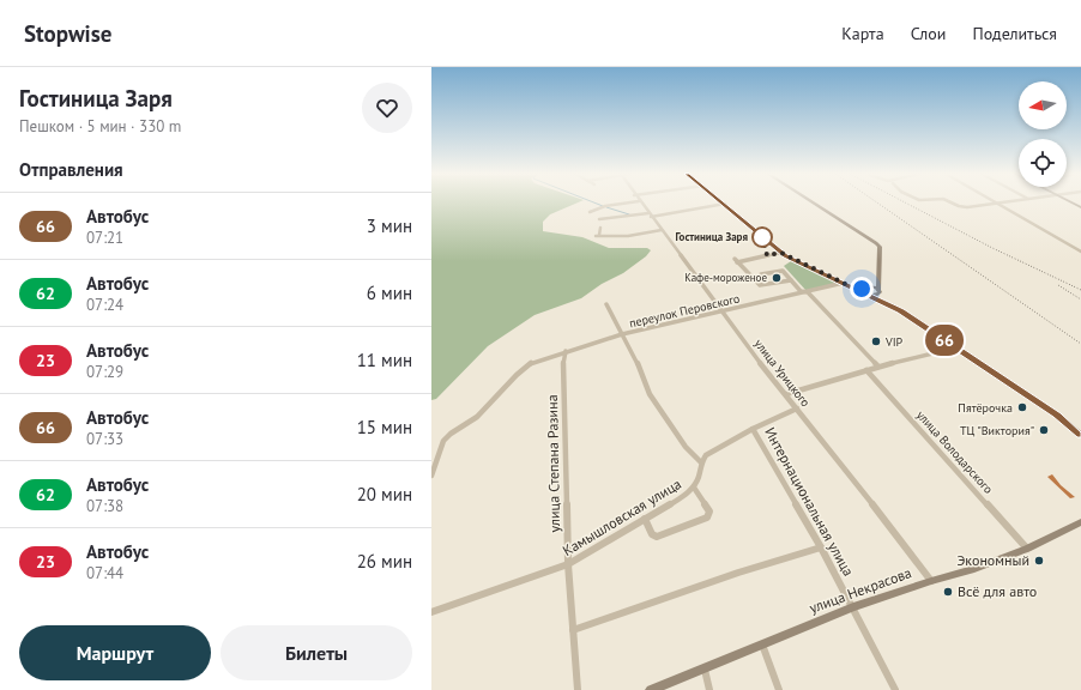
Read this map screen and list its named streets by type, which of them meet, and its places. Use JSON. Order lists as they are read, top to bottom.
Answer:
{
  "streets": {
    "main road": ["улица Некрасова"],
    "street": [
      "переулок Перовского",
      "улица Урицкого",
      "улица Володарского",
      "улица Степана Разина",
      "Интернациональная улица",
      "Камышловская улица"
    ]
  },
  "crossings": [
    ["переулок Перовского", "улица Урицкого"],
    ["переулок Перовского", "улица Степана Разина"],
    ["улица Урицкого", "улица Некрасова"],
    ["улица Володарского", "улица Некрасова"],
    ["улица Степана Разина", "Камышловская улица"],
    ["Интернациональная улица", "улица Некрасова"]
  ],
  "places": [
    "Гостиница Заря",
    "Кафе-мороженое",
    "VIP",
    "Пятёрочка",
    "ТЦ \"Виктория\"",
    "Экономный",
    "Всё для авто"
  ],
  "lines": ["bus line 66"],
  "north": "left",
  "page": {
    "header": "Stopwise",
    "nav": ["Карта", "Слои", "Поделиться"],
    "heading": [
      ["Гостиница Заря", "Пешком · 5 мин · 330 m"],
      "Отправления"
    ],
    "on_map": "66",
    "list": [
      {
        "mark": "66",
        "name": "Автобус",
        "note": "07:21",
        "value": "3 мин"
      },
      {
        "mark": "62",
        "name": "Автобус",
        "note": "07:24",
        "value": "6 мин"
      },
      {
        "mark": "23",
        "name": "Автобус",
        "note": "07:29",
        "value": "11 мин"
      },
      {
        "mark": "66",
        "name": "Автобус",
        "note": "07:33",
        "value": "15 мин"
      },
      {
        "mark": "62",
        "name": "Автобус",
        "note": "07:38",
        "value": "20 мин"
      },
      {
        "mark": "23",
        "name": "Автобус",
        "note": "07:44",
        "value": "26 мин"
      }
    ],
    "buttons": ["Маршрут", "Билеты"]
  }
}
